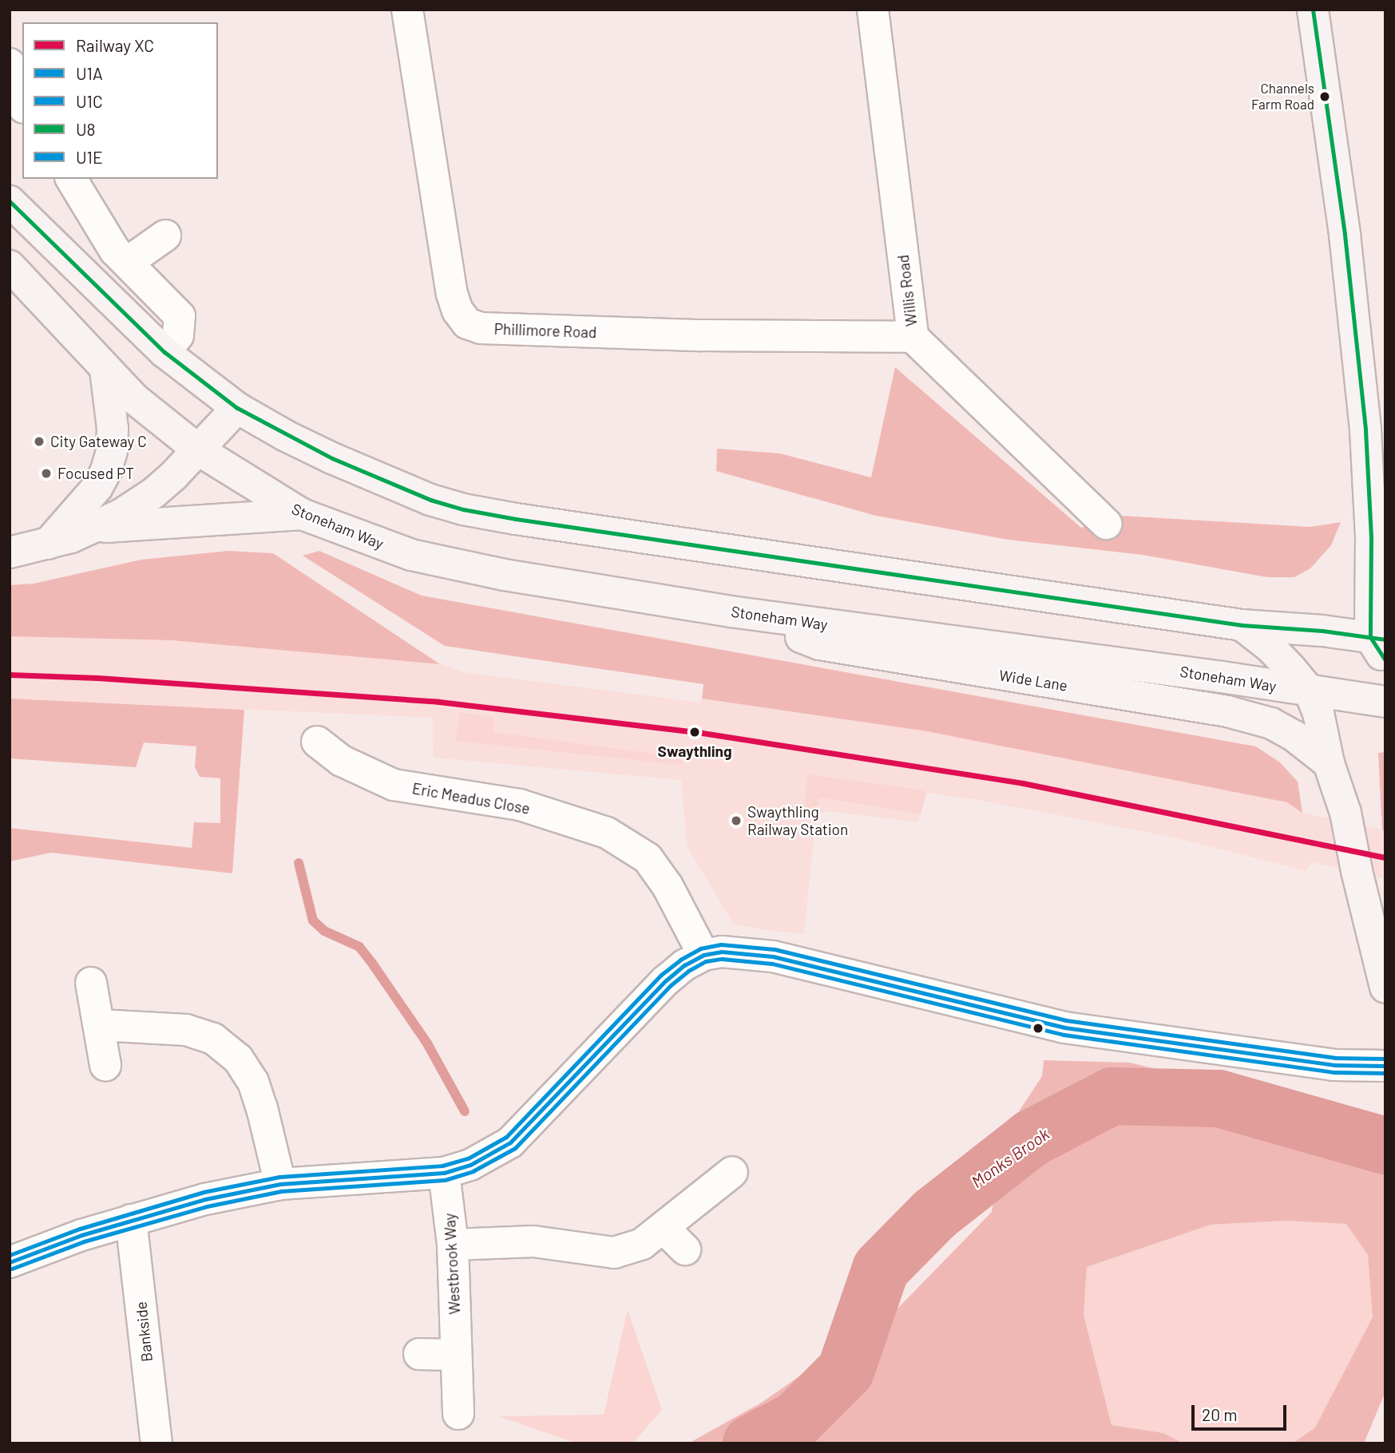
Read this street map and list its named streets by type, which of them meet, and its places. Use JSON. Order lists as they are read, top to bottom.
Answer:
{
  "streets": {
    "main road": ["Stoneham Way", "Wide Lane"],
    "street": [
      "Willis Road",
      "Phillimore Road",
      "Eric Meadus Close",
      "Westbrook Way",
      "Bankside"
    ]
  },
  "crossings": [
    ["Willis Road", "Phillimore Road"],
    ["Stoneham Way", "Wide Lane"]
  ],
  "water": ["Monks Brook"],
  "places": [
    "Channels Farm Road",
    "City Gateway C",
    "Focused PT",
    "Swaythling",
    "Swaythling Railway Station"
  ],
  "lines": [
    "transit line U8",
    "rail line XC",
    "transit line U1E",
    "transit line U1A",
    "transit line U1C"
  ],
  "legend": [
    "Railway XC",
    "U1A",
    "U1C",
    "U8",
    "U1E"
  ],
  "scale_bar": "20 m"
}
